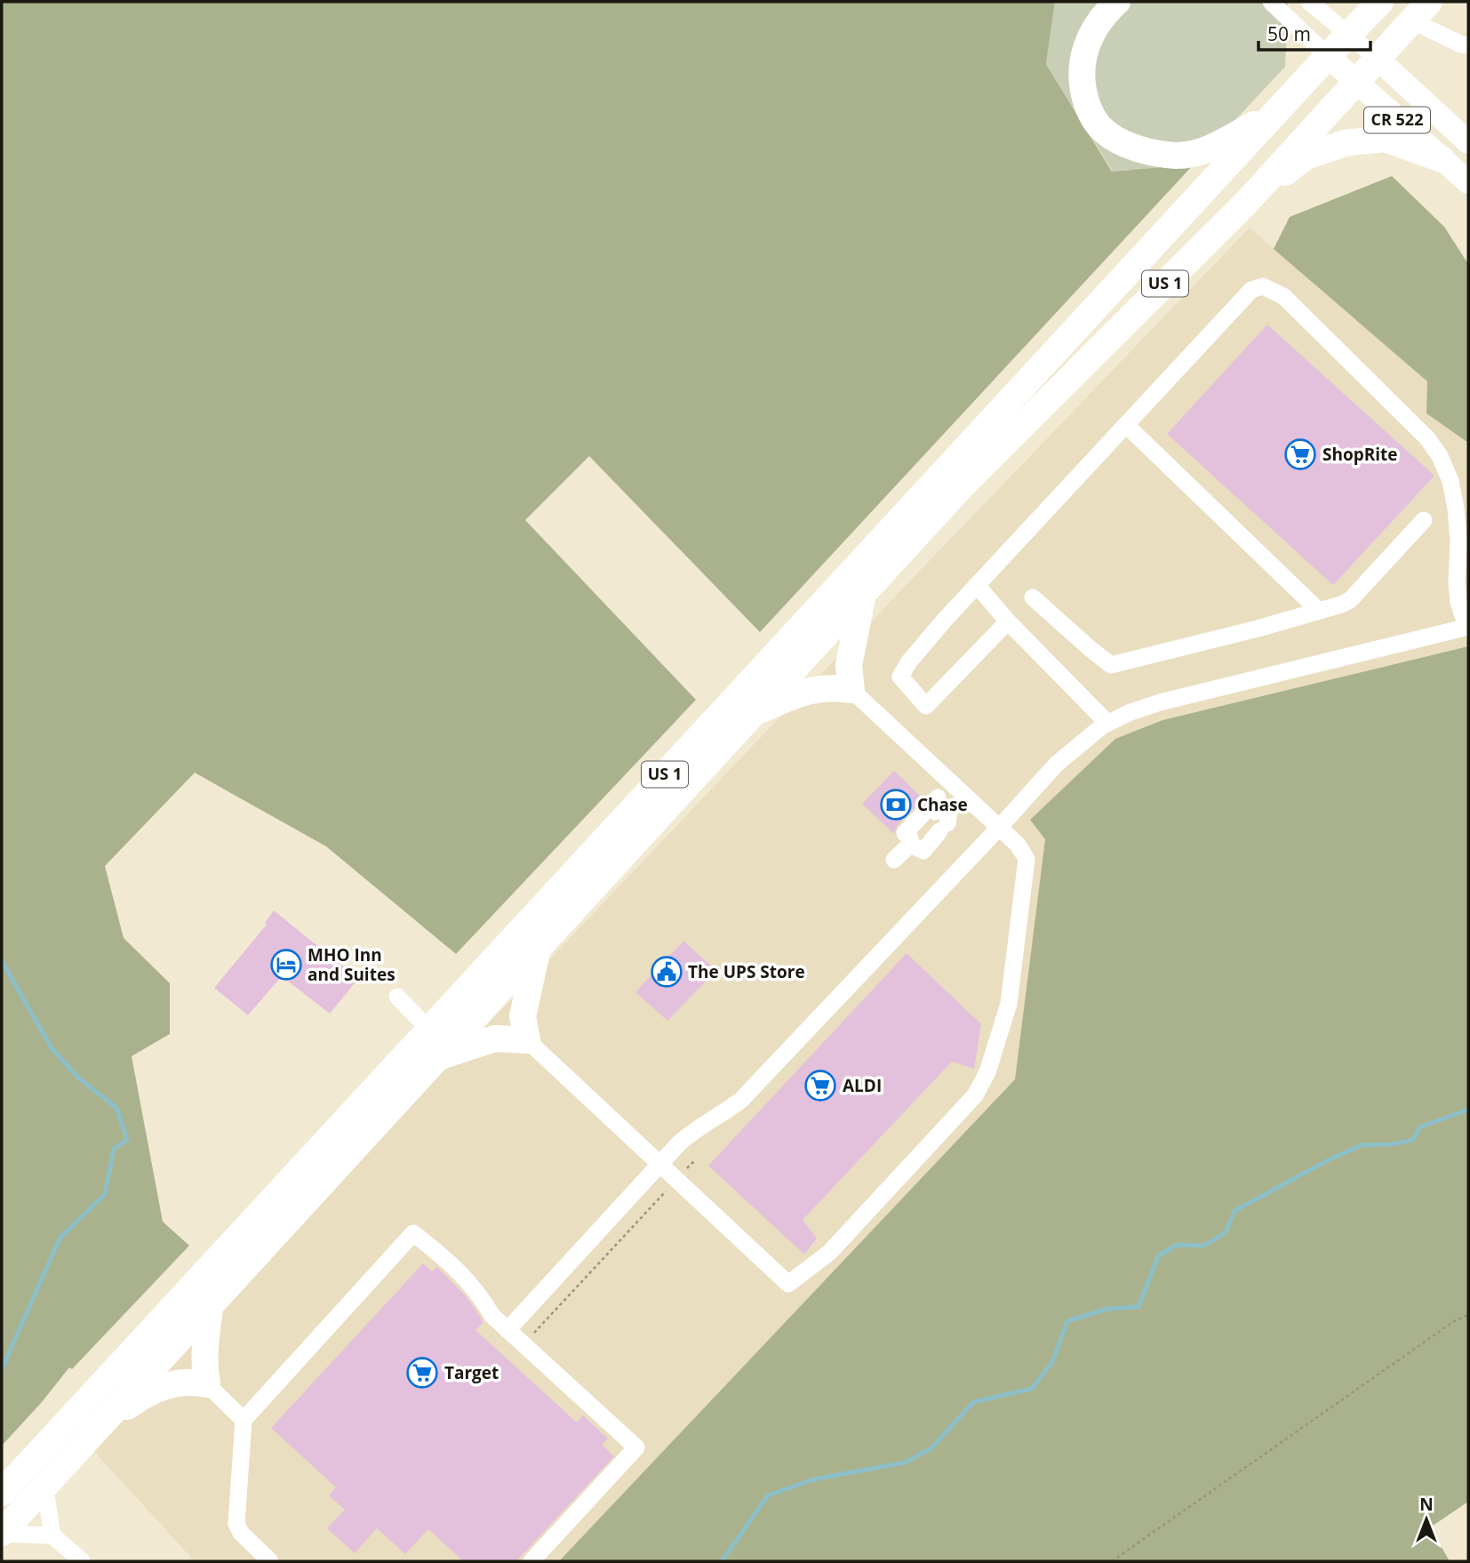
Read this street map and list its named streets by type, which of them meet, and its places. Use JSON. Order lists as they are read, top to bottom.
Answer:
{
  "streets": {
    "highway": ["US 1"],
    "main road": ["CR 522"]
  },
  "crossings": [
    ["CR 522", "US 1"]
  ],
  "places": {
    "supermarket": ["ShopRite", "ALDI", "Target"],
    "bank": ["Chase"],
    "hotel": ["MHO Inn and Suites"],
    "public building": ["The UPS Store"]
  },
  "scale_bar": "50 m",
  "north": "top"
}
